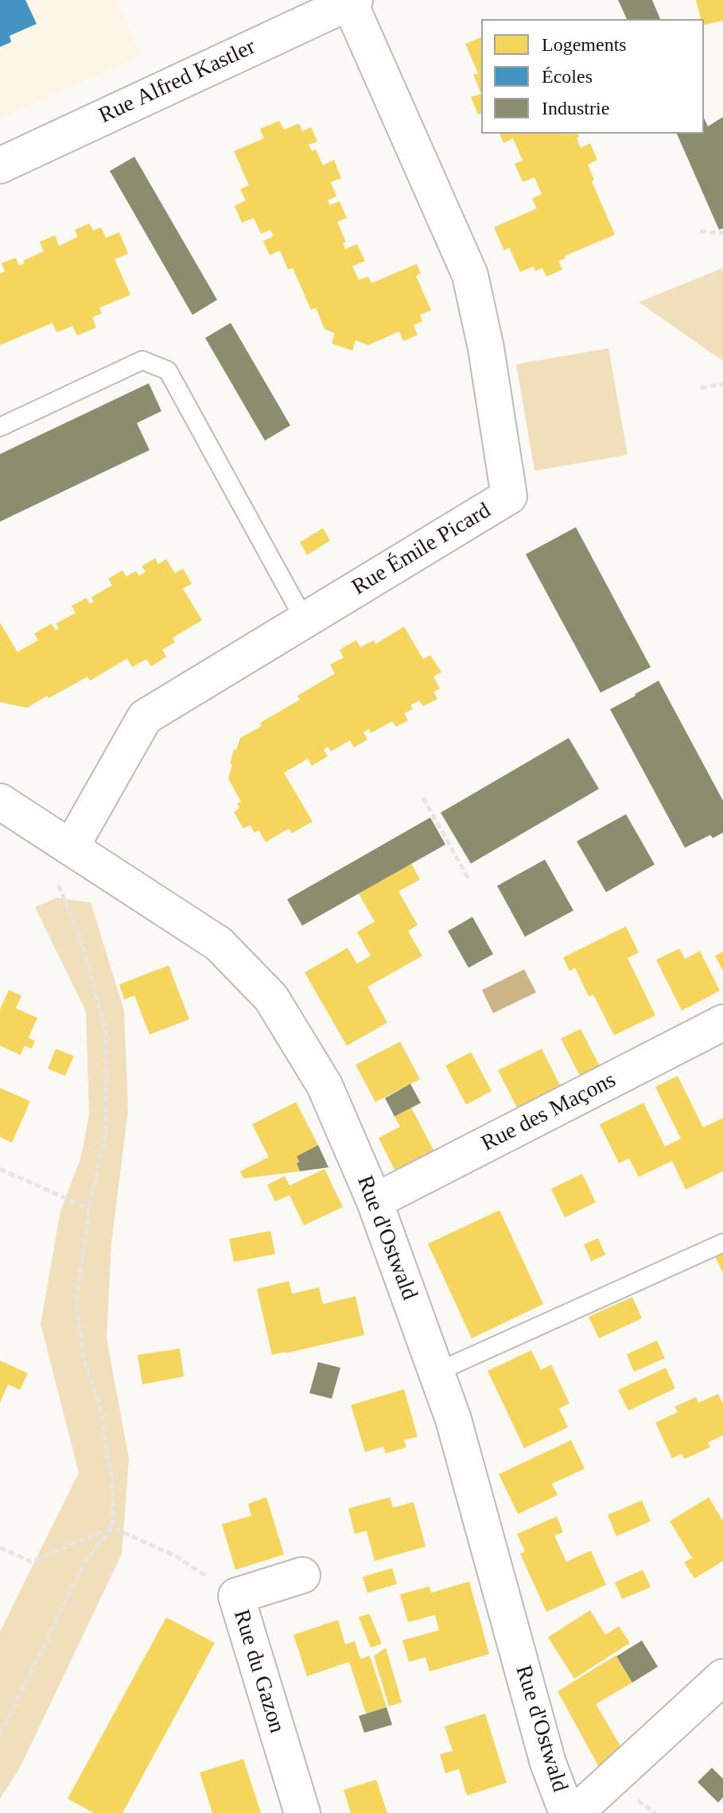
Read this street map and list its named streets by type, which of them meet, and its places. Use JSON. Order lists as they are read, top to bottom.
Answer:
{
  "streets": {
    "street": [
      "Rue Alfred Kastler",
      "Rue Émile Picard",
      "Rue des Maçons",
      "Rue d'Ostwald",
      "Rue du Gazon"
    ]
  },
  "crossings": [
    ["Rue Alfred Kastler", "Rue Émile Picard"],
    ["Rue Émile Picard", "Rue d'Ostwald"],
    ["Rue des Maçons", "Rue d'Ostwald"]
  ],
  "legend": ["Logements", "Écoles", "Industrie"]
}
